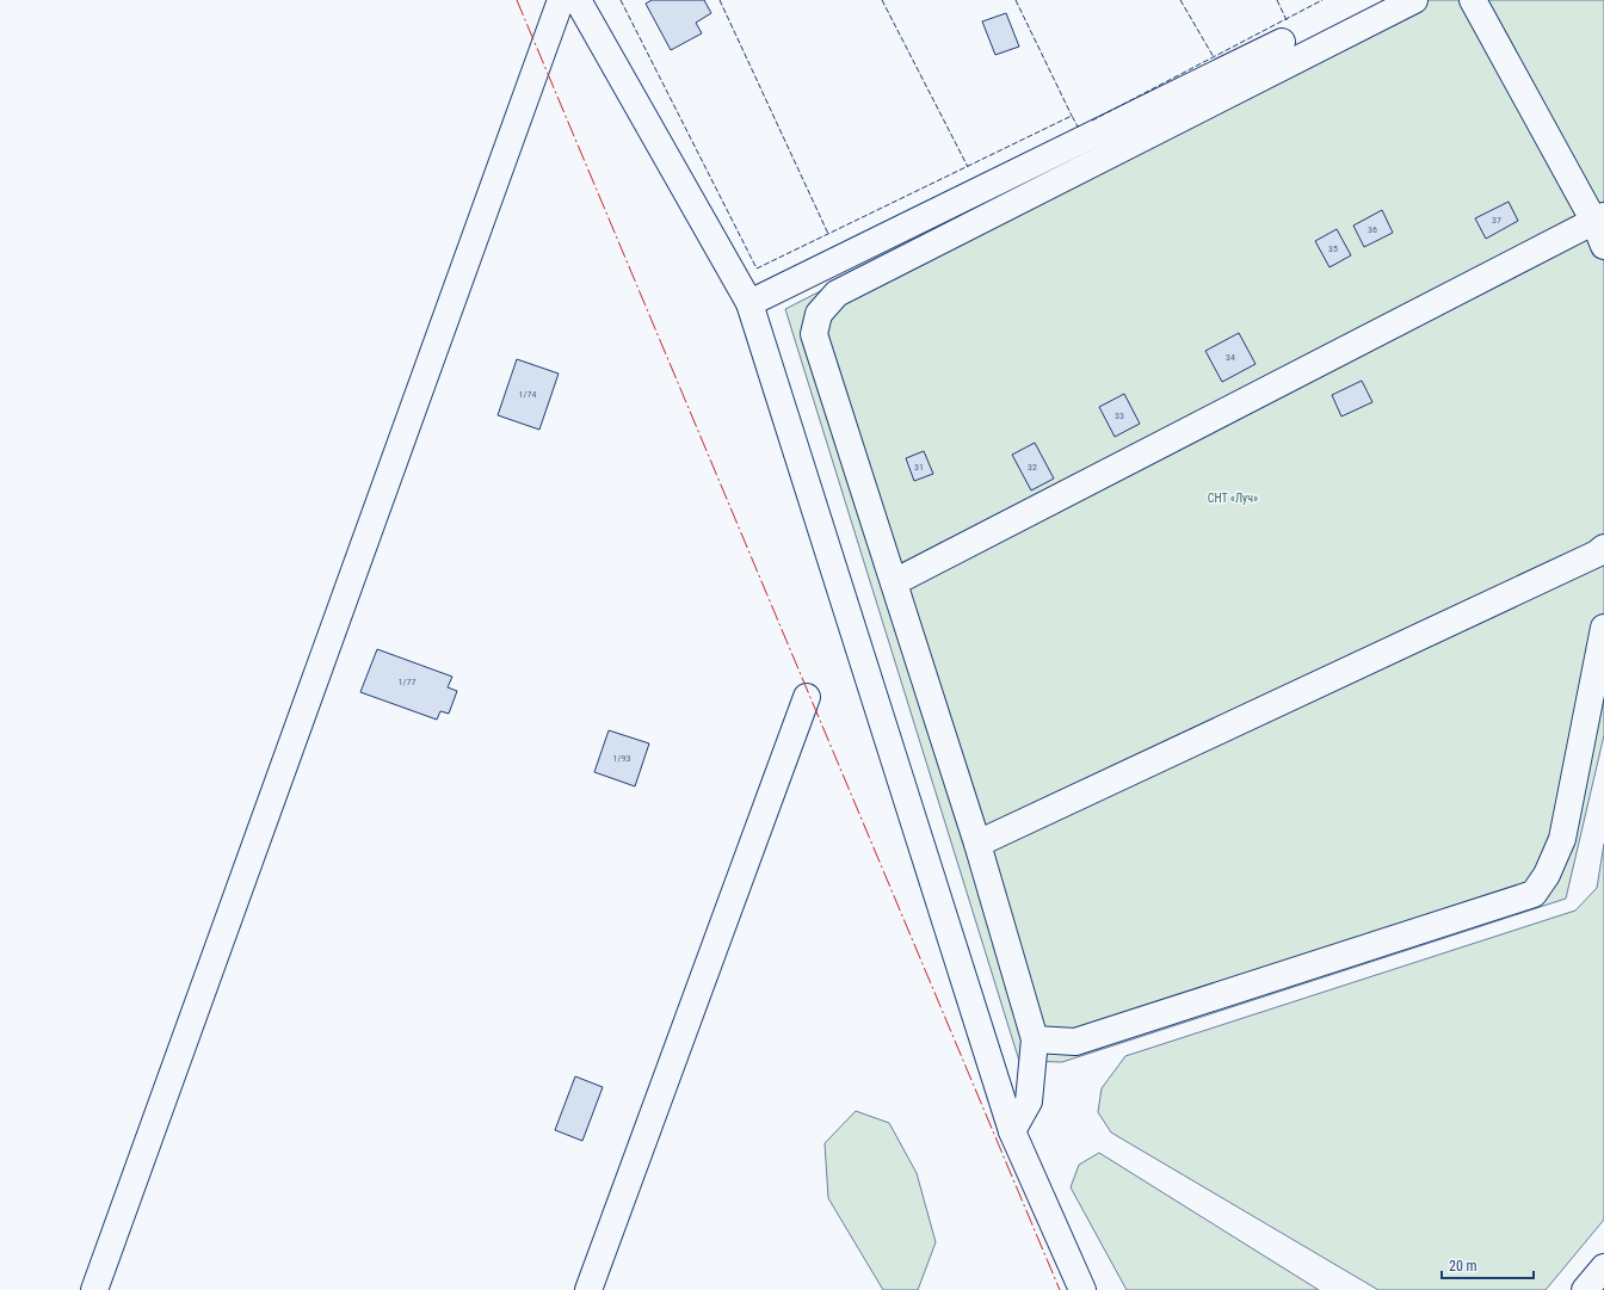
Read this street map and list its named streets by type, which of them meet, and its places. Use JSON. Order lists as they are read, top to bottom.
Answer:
{
  "parks": ["СНТ «Луч»"],
  "house_numbers": [
    "37",
    "36",
    "35",
    "34",
    "1/74",
    "33",
    "31",
    "32",
    "1/77",
    "1/93"
  ],
  "scale_bar": "20 m"
}
